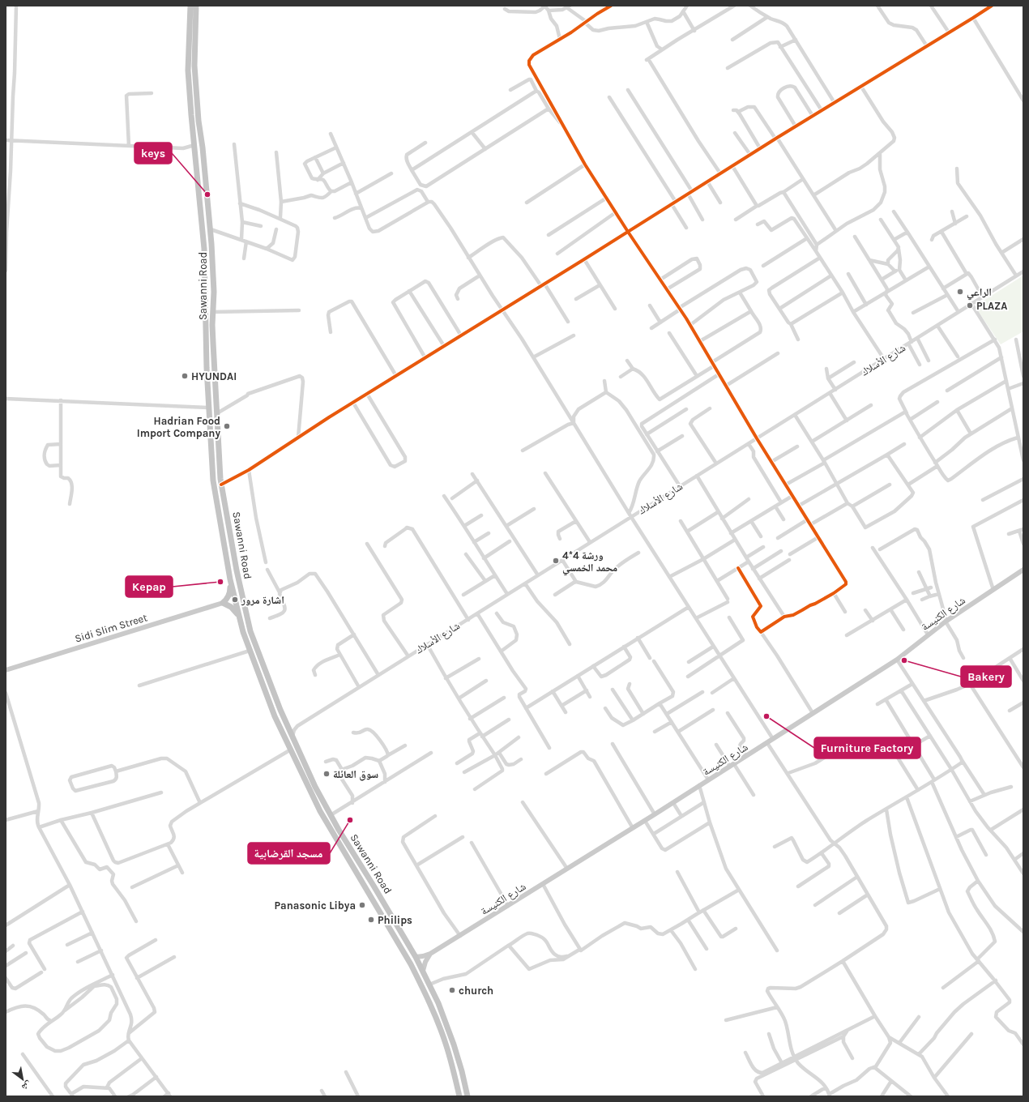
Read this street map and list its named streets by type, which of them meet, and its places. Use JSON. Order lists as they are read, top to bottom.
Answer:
{
  "streets": {
    "highway": ["Sawanni Road"],
    "main road": ["شارع الكنيسة", "Sidi Slim Street"],
    "street": ["شارع الأسلاك"]
  },
  "crossings": [
    ["Sawanni Road", "شارع الكنيسة"]
  ],
  "places": [
    "keys",
    "الراعي",
    "PLAZA",
    "HYUNDAI",
    "Hadrian Food Import Company",
    "4*4 ورشة محمد الخمسي",
    "Kepap",
    "اشارة مرور",
    "Bakery",
    "Furniture Factory",
    "سوق العائلة",
    "مسجد القرضابية",
    "Panasonic Libya",
    "Philips",
    "church"
  ],
  "north": "bottom right"
}
